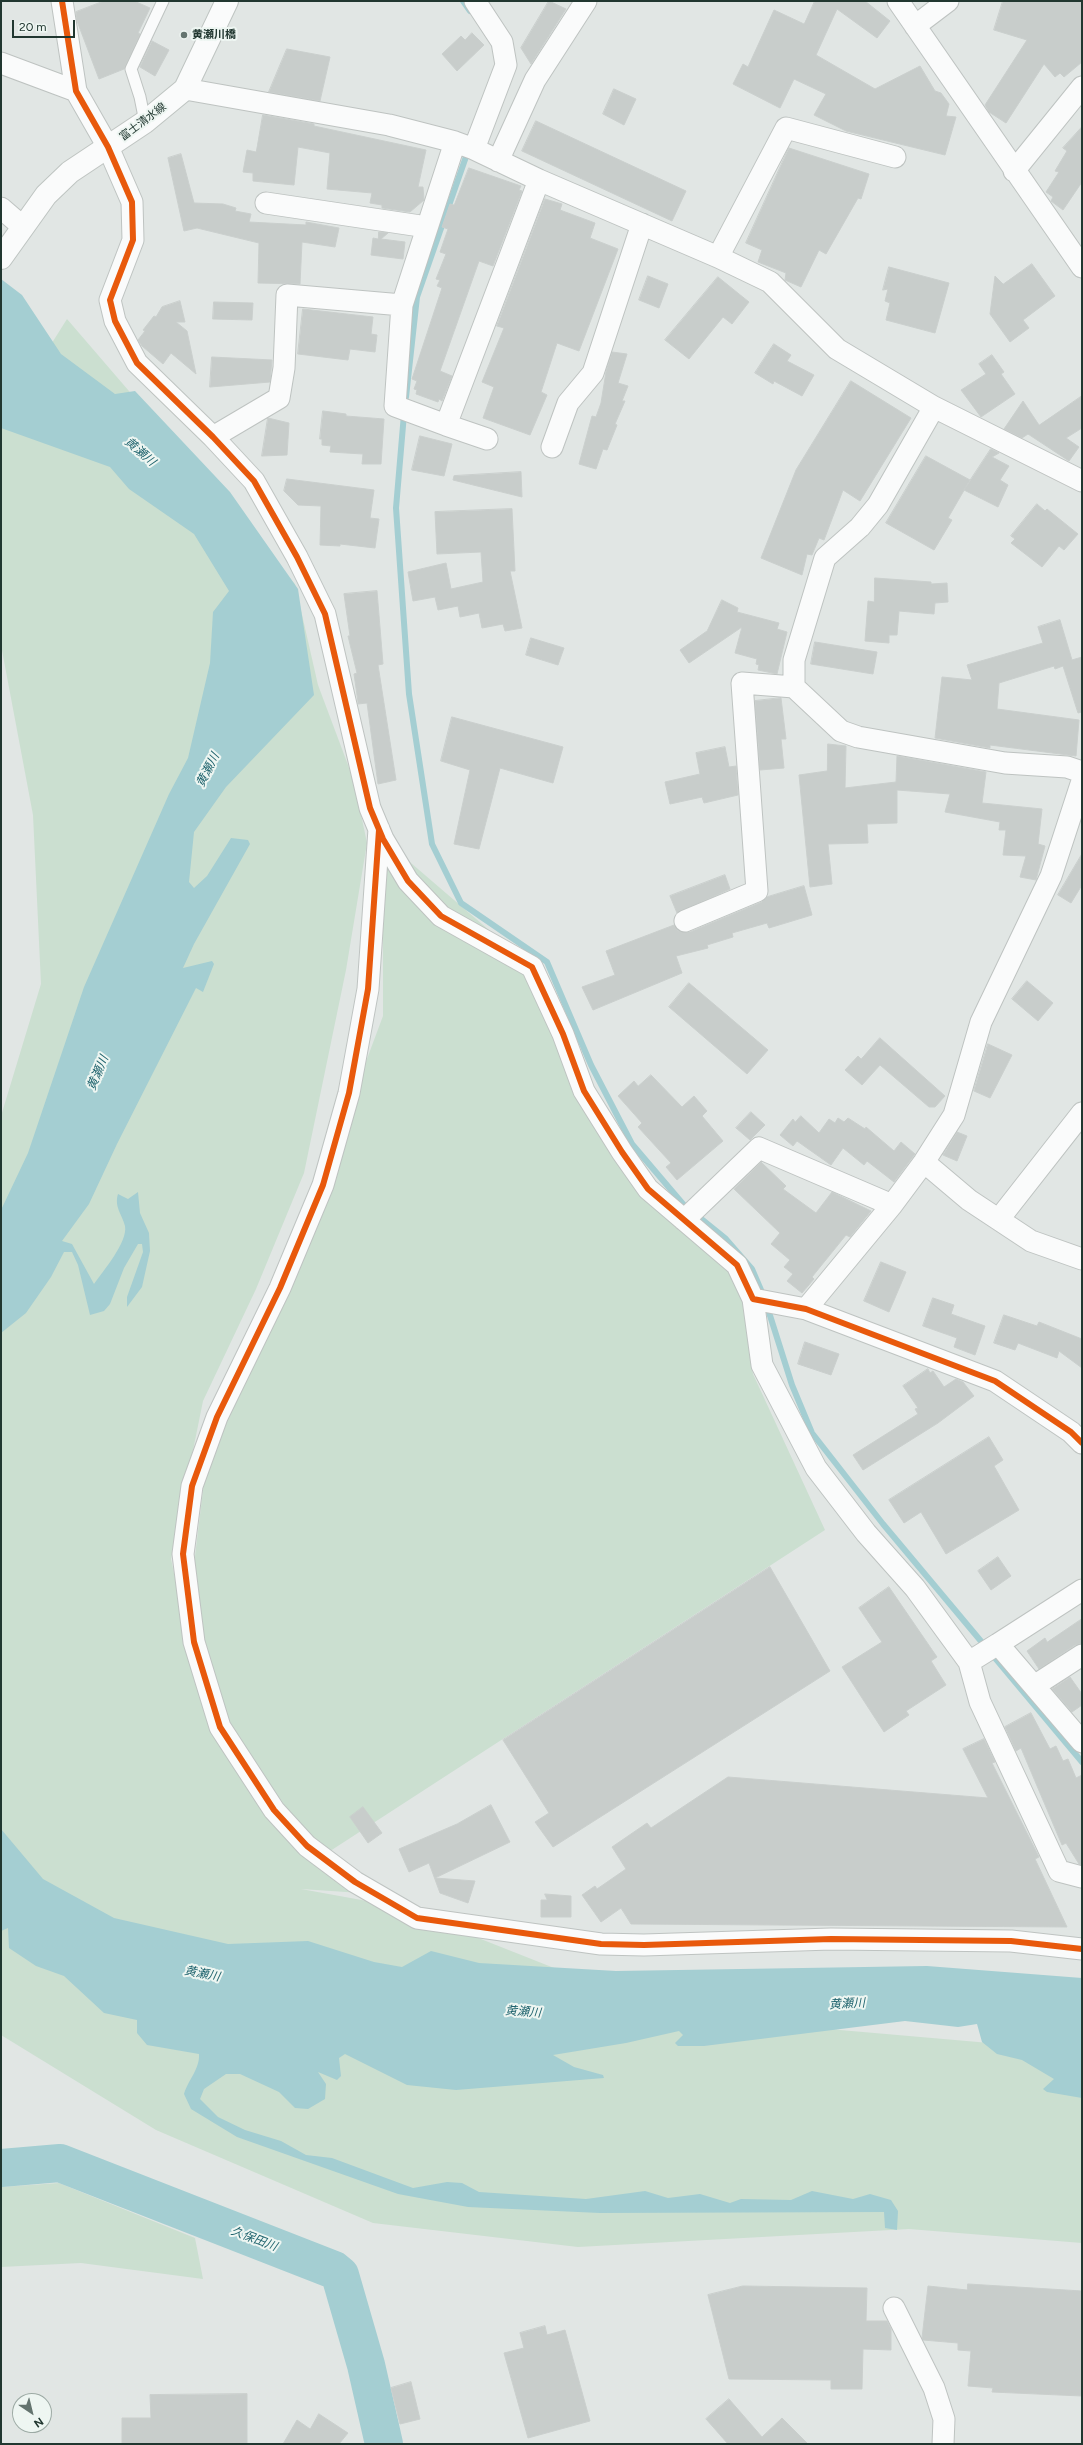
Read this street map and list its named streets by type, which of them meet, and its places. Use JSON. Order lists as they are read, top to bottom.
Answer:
{
  "streets": {
    "main road": ["富士清水線"]
  },
  "water": ["黄瀬川", "久保田川"],
  "places": ["黄瀬川橋"],
  "scale_bar": "20 m",
  "north": "bottom right"
}
